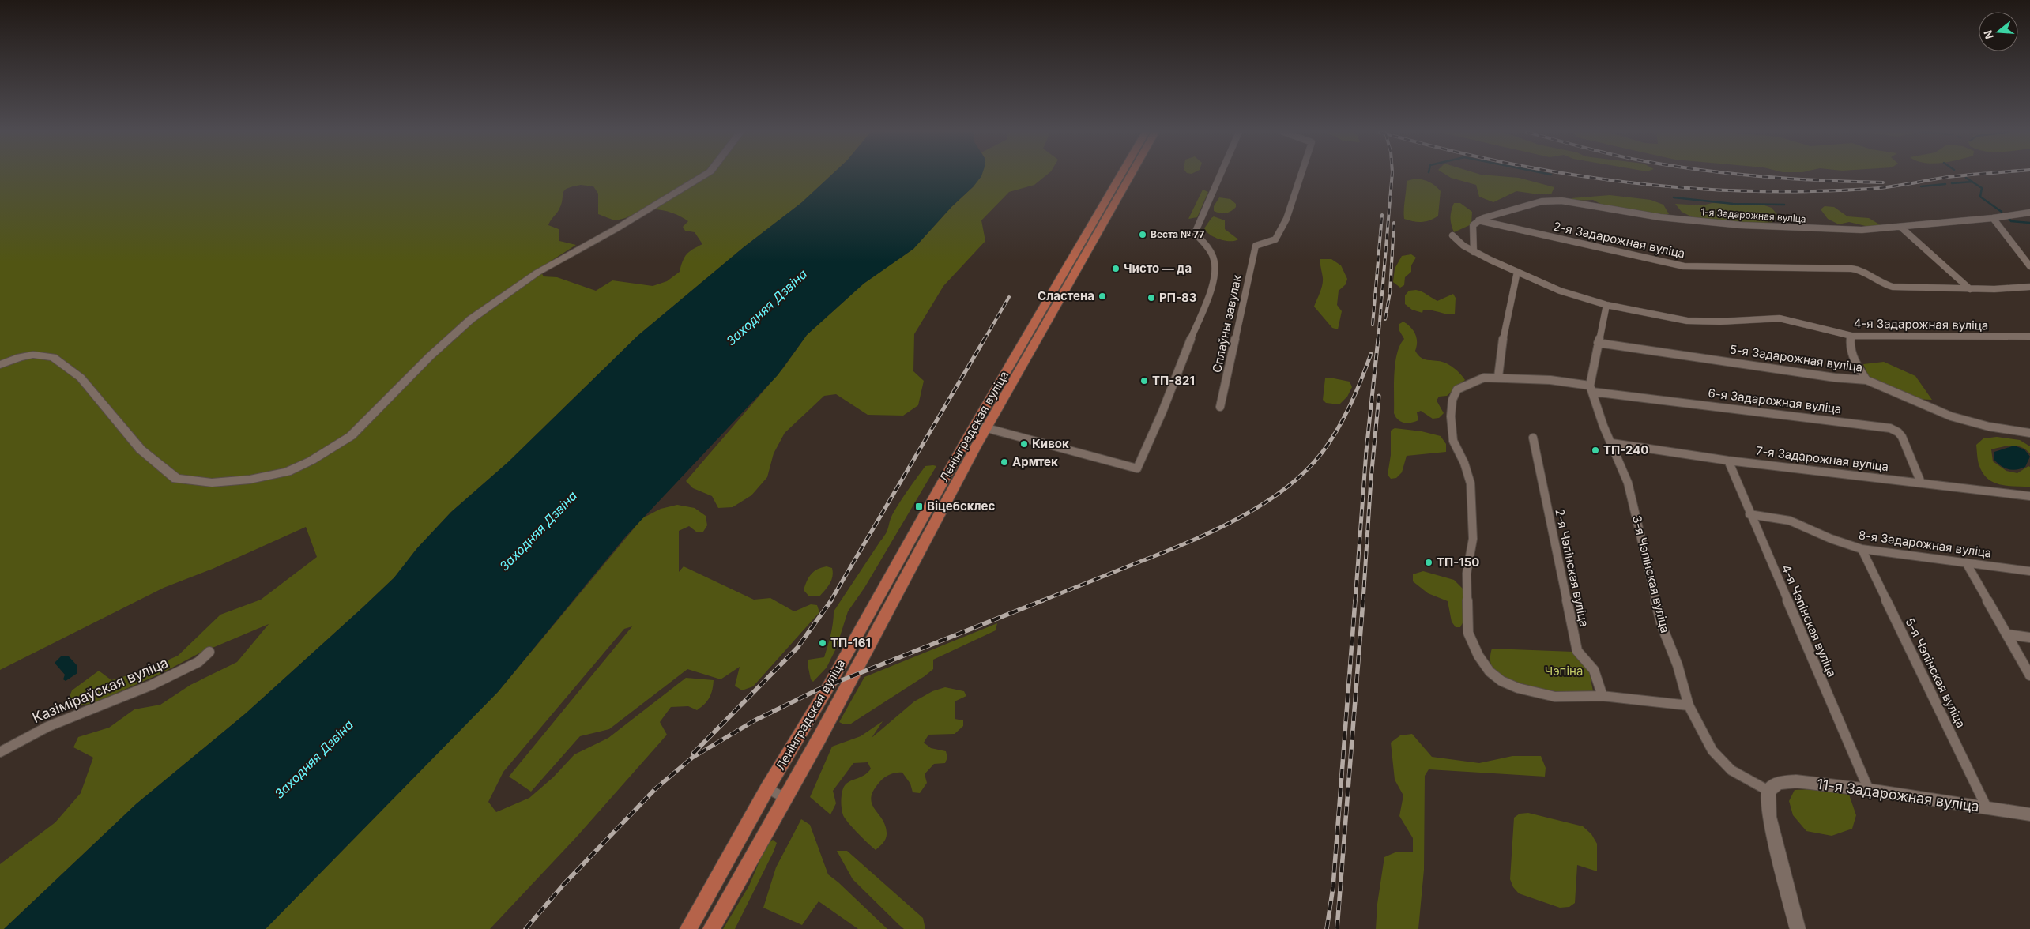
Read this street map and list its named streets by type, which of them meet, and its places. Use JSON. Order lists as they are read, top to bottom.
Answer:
{
  "streets": {
    "main road": ["Ленінградская вуліца"],
    "street": [
      "1-я Задарожная вуліца",
      "2-я Задарожная вуліца",
      "Сплаўны завулак",
      "4-я Задарожная вуліца",
      "5-я Задарожная вуліца",
      "6-я Задарожная вуліца",
      "7-я Задарожная вуліца",
      "8-я Задарожная вуліца",
      "2-я Чэпінская вуліца",
      "3-я Чэпінская вуліца",
      "4-я Чэпінская вуліца",
      "5-я Чэпінская вуліца",
      "Казіміраўская вуліца",
      "11-я Задарожная вуліца"
    ]
  },
  "crossings": [
    ["1-я Задарожная вуліца", "2-я Задарожная вуліца"],
    ["4-я Задарожная вуліца", "3-я Чэпінская вуліца"],
    ["5-я Задарожная вуліца", "3-я Чэпінская вуліца"],
    ["6-я Задарожная вуліца", "7-я Задарожная вуліца"],
    ["6-я Задарожная вуліца", "2-я Чэпінская вуліца"],
    ["6-я Задарожная вуліца", "3-я Чэпінская вуліца"],
    ["7-я Задарожная вуліца", "3-я Чэпінская вуліца"],
    ["7-я Задарожная вуліца", "4-я Чэпінская вуліца"],
    ["8-я Задарожная вуліца", "4-я Чэпінская вуліца"],
    ["8-я Задарожная вуліца", "5-я Чэпінская вуліца"],
    ["3-я Чэпінская вуліца", "11-я Задарожная вуліца"],
    ["4-я Чэпінская вуліца", "11-я Задарожная вуліца"],
    ["5-я Чэпінская вуліца", "11-я Задарожная вуліца"]
  ],
  "water": ["Заходняя Дзвіна"],
  "parks": ["Чэпіна"],
  "places": {
    "other": [
      "Веста № 77",
      "Чисто — да",
      "Сластена",
      "РП-83",
      "ТП-821",
      "Кивок",
      "ТП-240",
      "Армтек",
      "ТП-150",
      "ТП-161"
    ],
    "transit": ["Віцебсклес"]
  },
  "north": "left"
}
